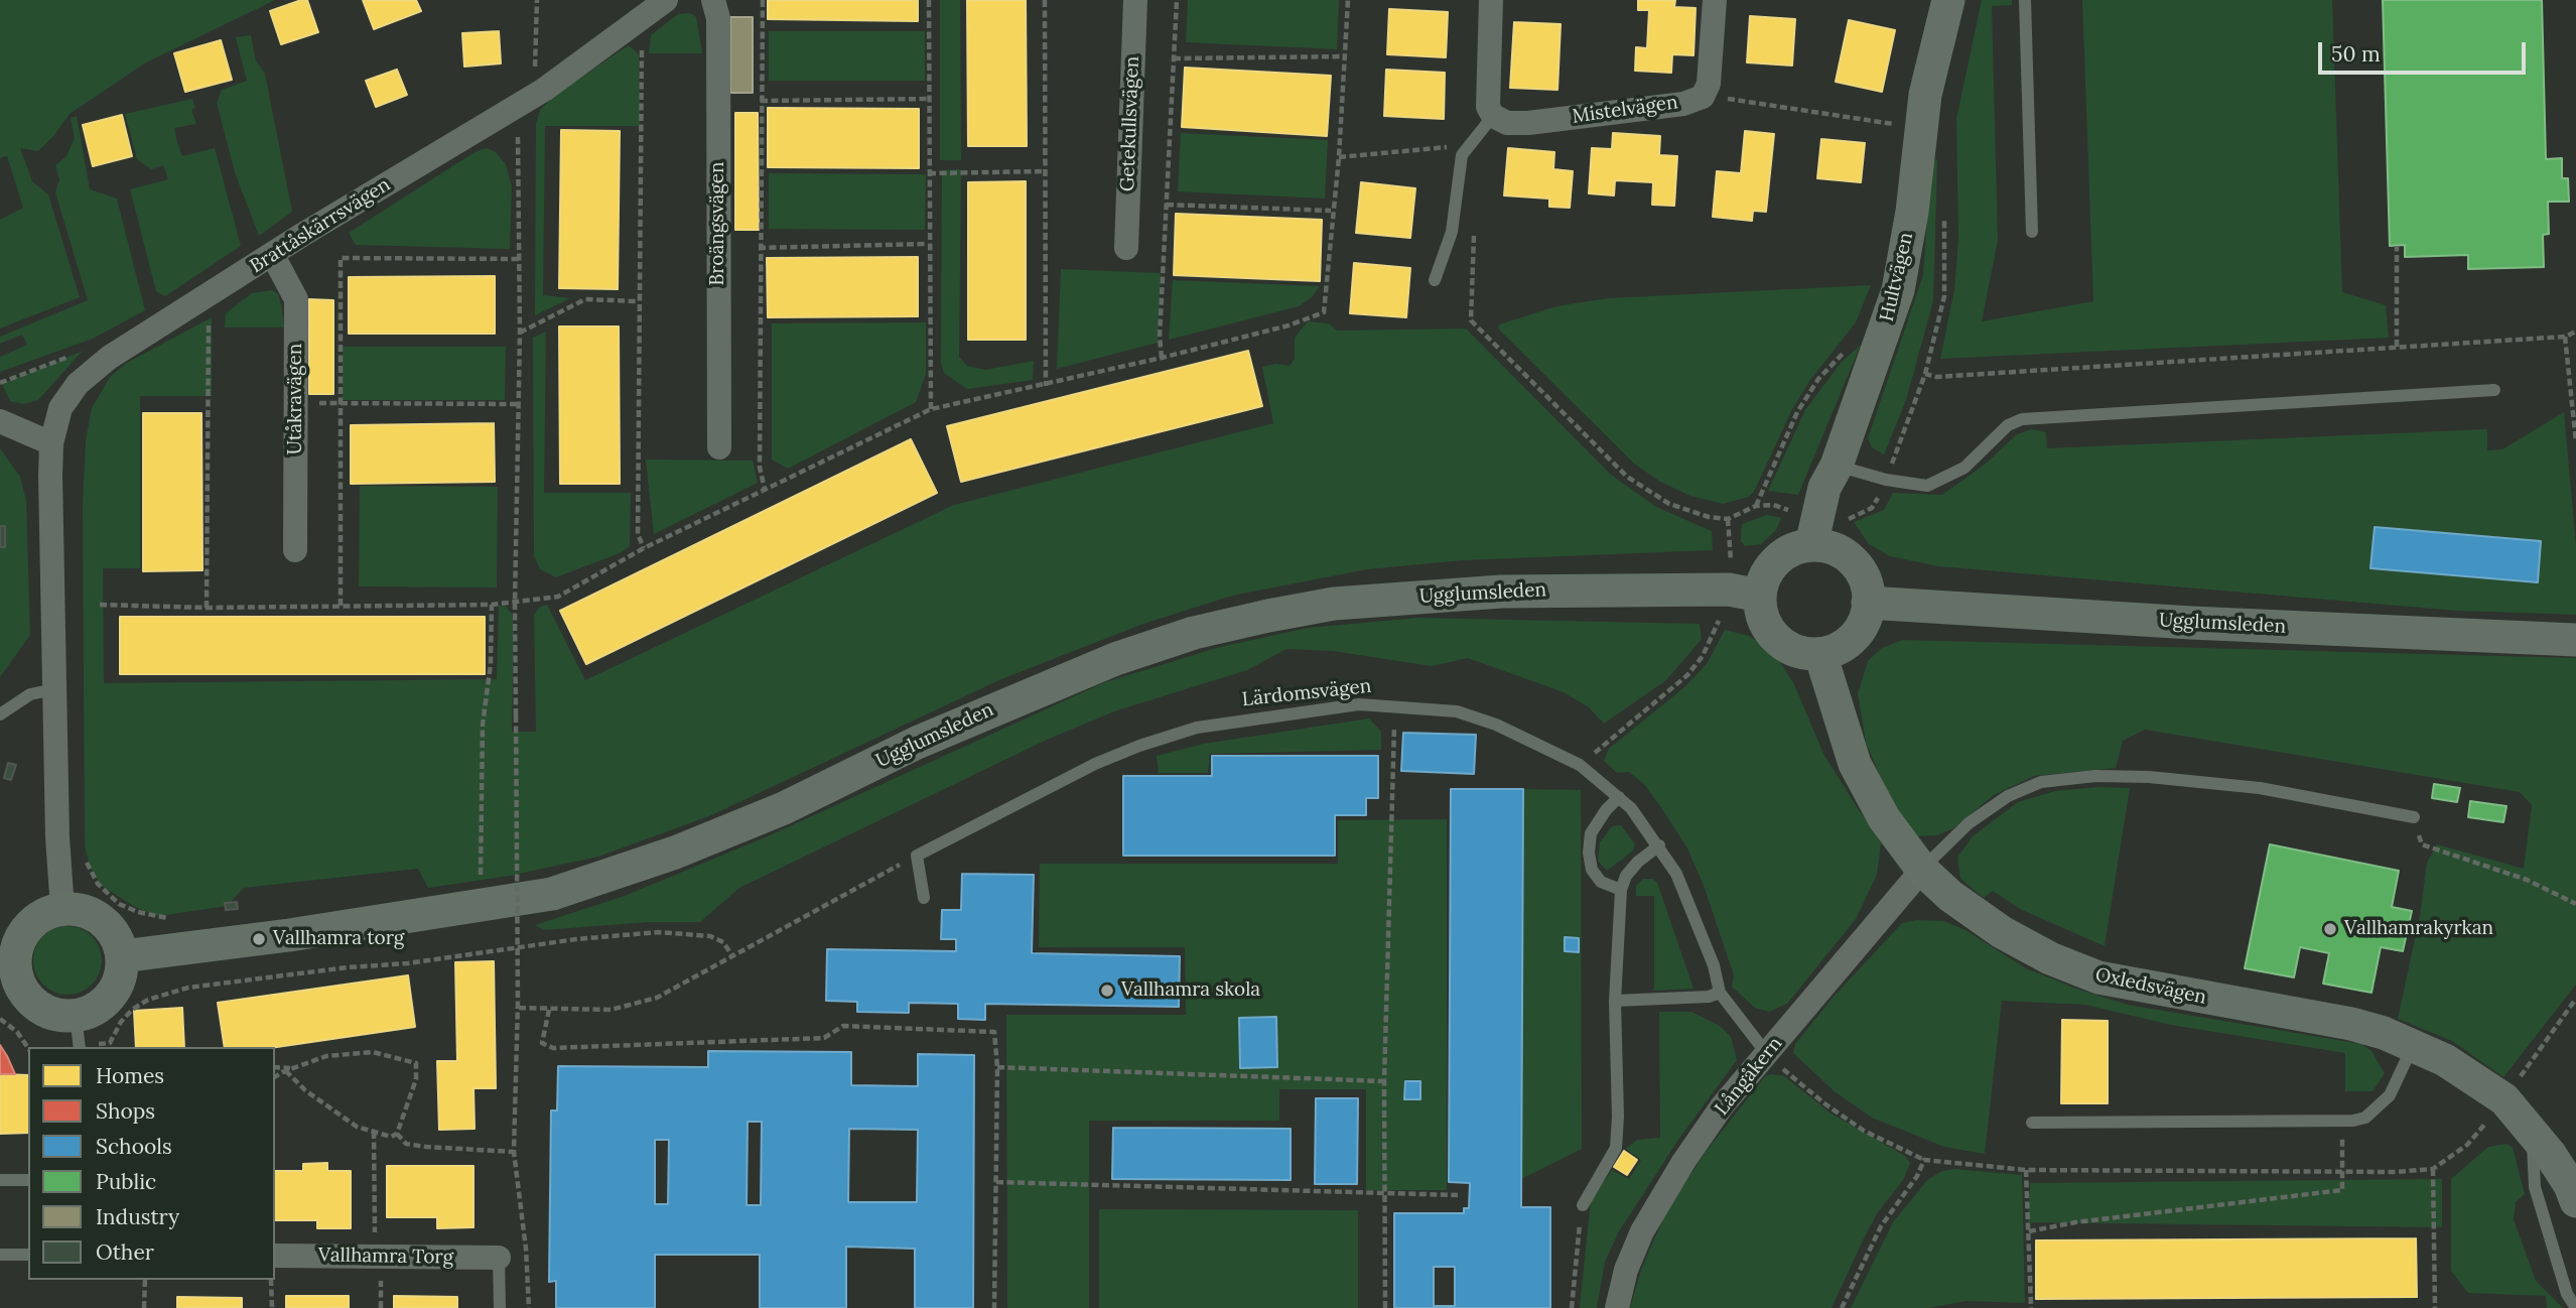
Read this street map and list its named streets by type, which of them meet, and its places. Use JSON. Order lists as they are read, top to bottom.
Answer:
{
  "streets": {
    "street": [
      "Mistelvägen",
      "Getekullsvägen",
      "Broängsvägen",
      "Brattåskärrsvägen",
      "Hultvägen",
      "Utåkravägen",
      "Ugglumsleden",
      "Oxledsvägen",
      "Långåkern",
      "Vallhamra Torg"
    ],
    "lane": ["Lärdomsvägen"]
  },
  "crossings": [
    ["Brattåskärrsvägen", "Utåkravägen"],
    ["Hultvägen", "Ugglumsleden"],
    ["Hultvägen", "Oxledsvägen"],
    ["Ugglumsleden", "Oxledsvägen"],
    ["Lärdomsvägen", "Långåkern"],
    ["Oxledsvägen", "Långåkern"]
  ],
  "places": ["Vallhamrakyrkan", "Vallhamra torg", "Vallhamra skola"],
  "legend": [
    "Homes",
    "Shops",
    "Schools",
    "Public",
    "Industry",
    "Other"
  ],
  "scale_bar": "50 m"
}
